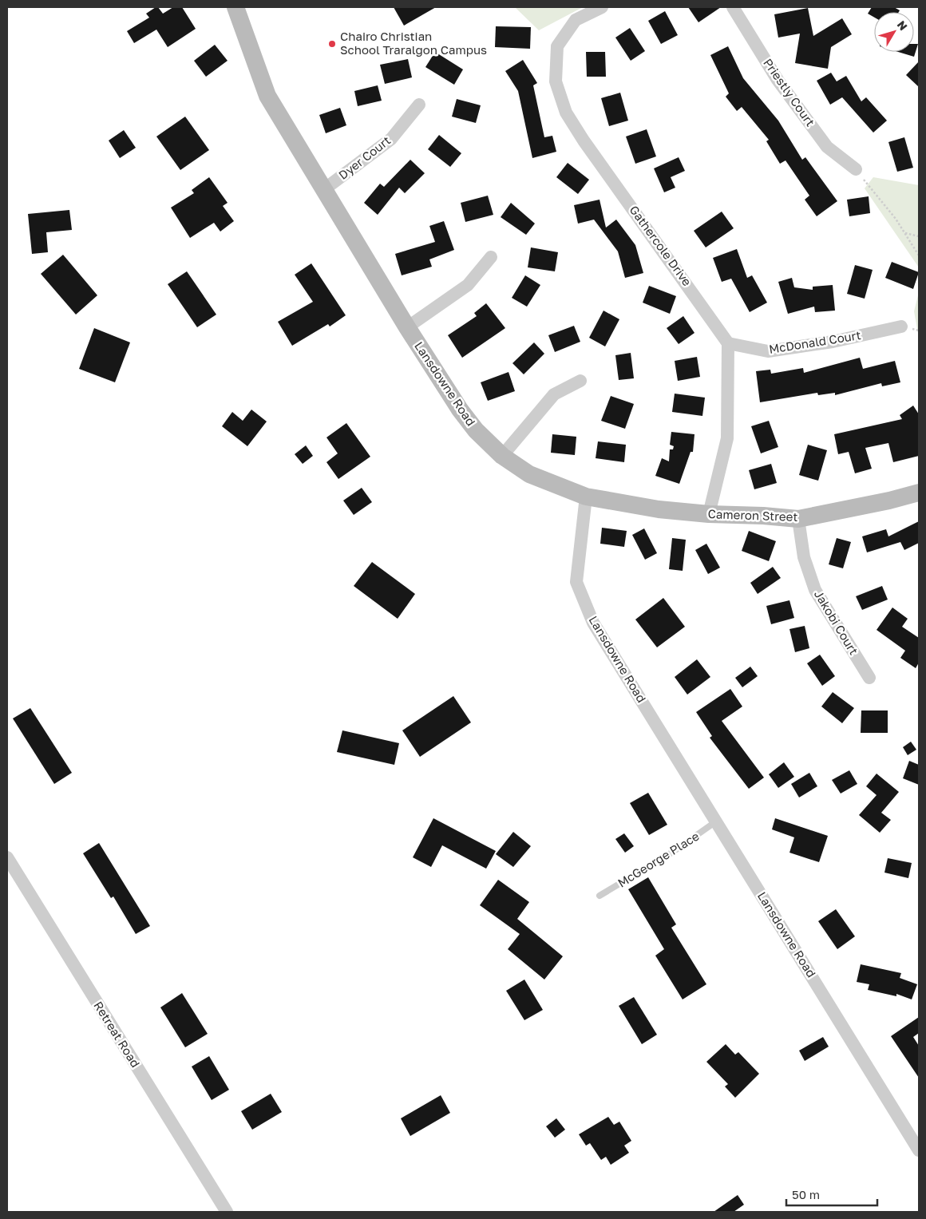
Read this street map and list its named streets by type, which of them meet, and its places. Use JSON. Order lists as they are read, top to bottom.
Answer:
{
  "streets": {
    "street": [
      "Priestly Court",
      "Dyer Court",
      "Gathercole Drive",
      "McDonald Court",
      "Lansdowne Road",
      "Cameron Street",
      "Jakobi Court",
      "Retreat Road"
    ],
    "lane": ["McGeorge Place"]
  },
  "crossings": [
    ["Dyer Court", "Lansdowne Road"],
    ["Gathercole Drive", "McDonald Court"],
    ["Lansdowne Road", "Cameron Street"],
    ["Lansdowne Road", "McGeorge Place"],
    ["Cameron Street", "Jakobi Court"]
  ],
  "places": ["Chairo Christian School Traralgon Campus"],
  "scale_bar": "50 m",
  "north": "top right"
}
